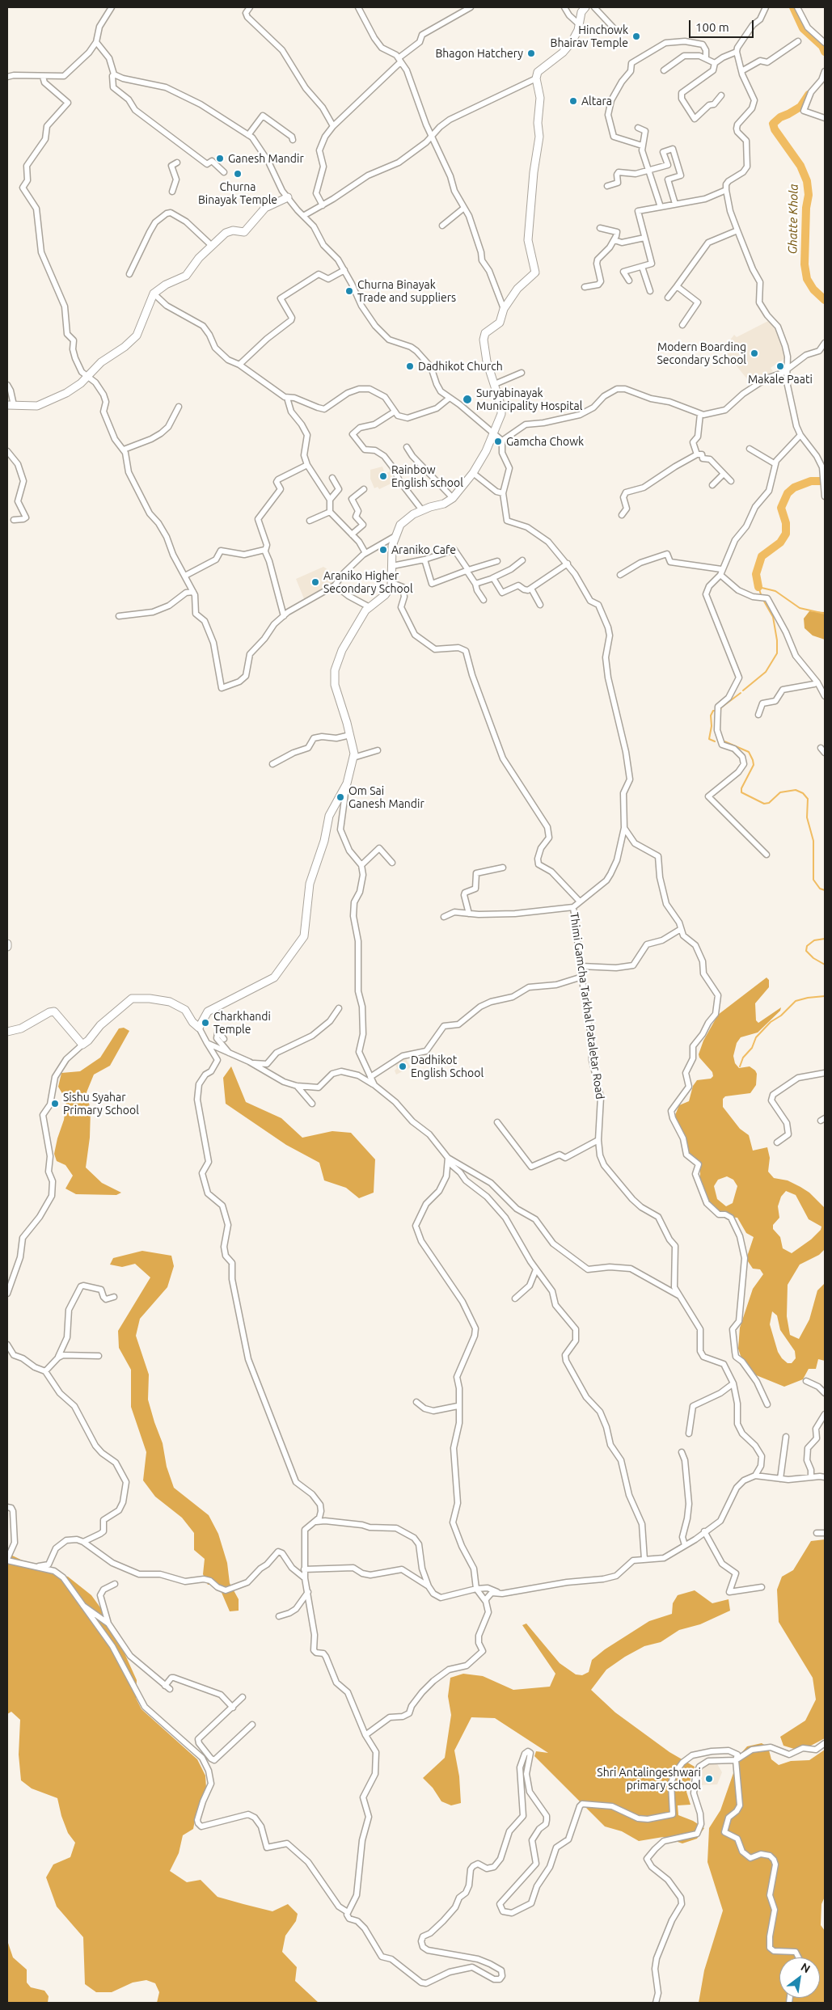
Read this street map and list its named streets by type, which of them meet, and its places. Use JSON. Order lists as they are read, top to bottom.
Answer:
{
  "streets": {
    "street": ["Thimi Gamcha Tarkhal Pataletar Road"]
  },
  "water": ["Ghatte Khola"],
  "places": [
    "Hinchowk Bhairav Temple",
    "Bhagon Hatchery",
    "Altara",
    "Ganesh Mandir",
    "Churna Binayak Temple",
    "Churna Binayak Trade and suppliers",
    "Modern Boarding Secondary School",
    "Dadhikot Church",
    "Makale Paati",
    "Suryabinayak Municipality Hospital",
    "Gamcha Chowk",
    "Rainbow English school",
    "Araniko Cafe",
    "Araniko Higher Secondary School",
    "Om Sai Ganesh Mandir",
    "Charkhandi Temple",
    "Dadhikot English School",
    "Sishu Syahar Primary School",
    "Shri Antalingeshwari primary school"
  ],
  "scale_bar": "100 m",
  "north": "top right"
}
